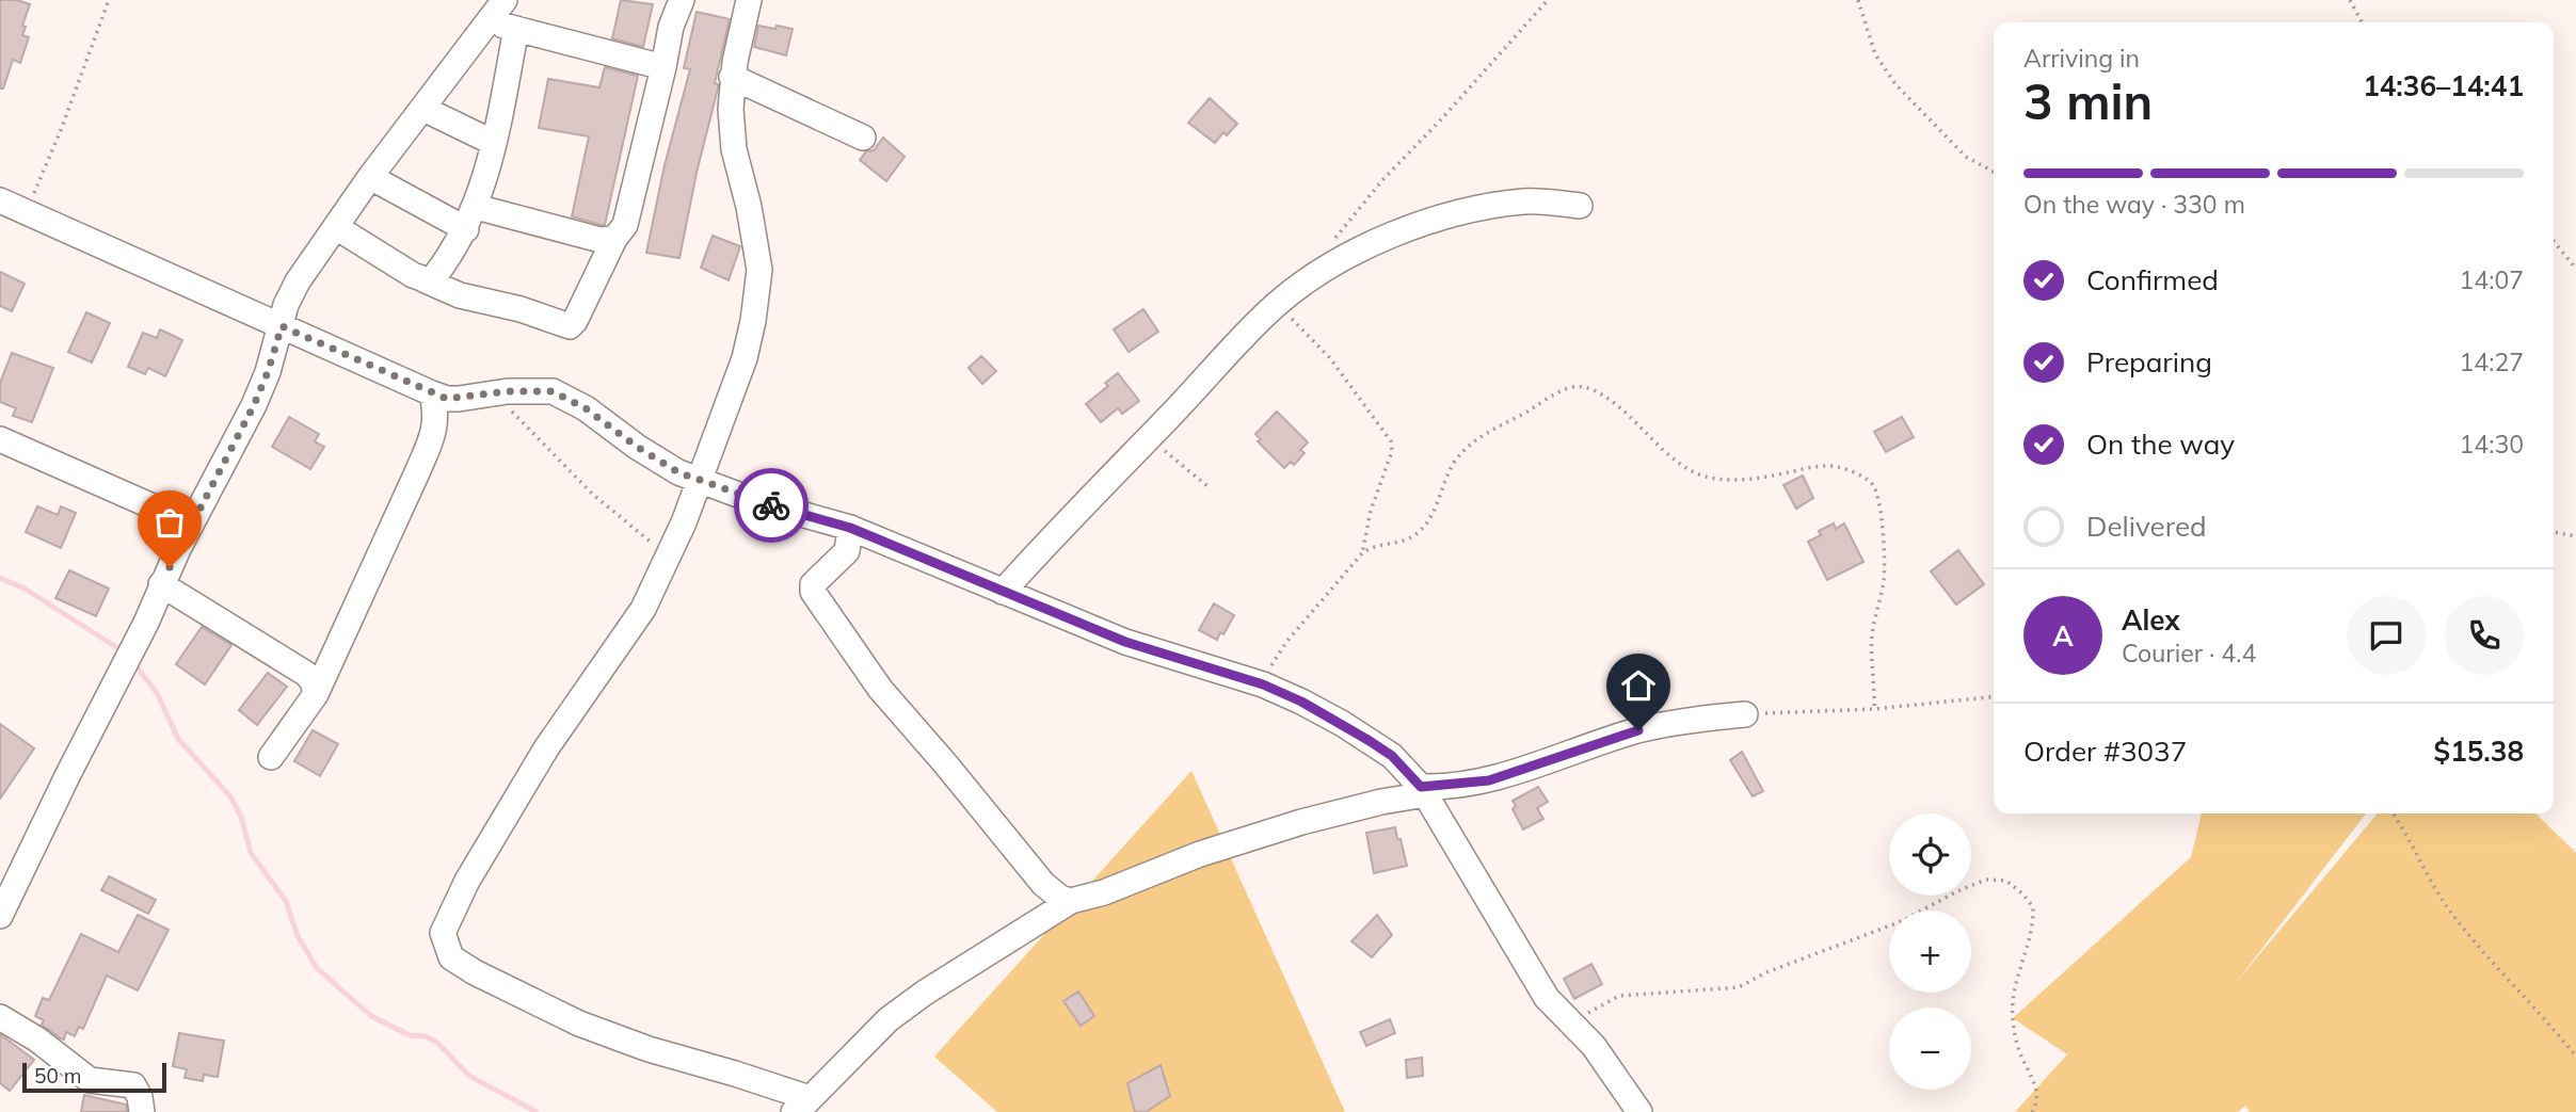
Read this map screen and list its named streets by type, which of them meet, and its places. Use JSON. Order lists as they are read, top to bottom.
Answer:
{
  "scale_bar": "50 m",
  "page": {
    "heading": ["3 min", "Arriving in", "14:36–14:41"],
    "panel": [
      "Alex",
      "Courier · 4.4",
      "Order #3037",
      "$15.38"
    ],
    "bar": "On the way · 330 m",
    "list": [
      ["Confirmed", "14:07"],
      ["Preparing", "14:27"],
      ["On the way", "14:30"],
      "Delivered"
    ],
    "round": "A",
    "map_buttons": ["+", "−"],
    "scale": "50 m"
  }
}
